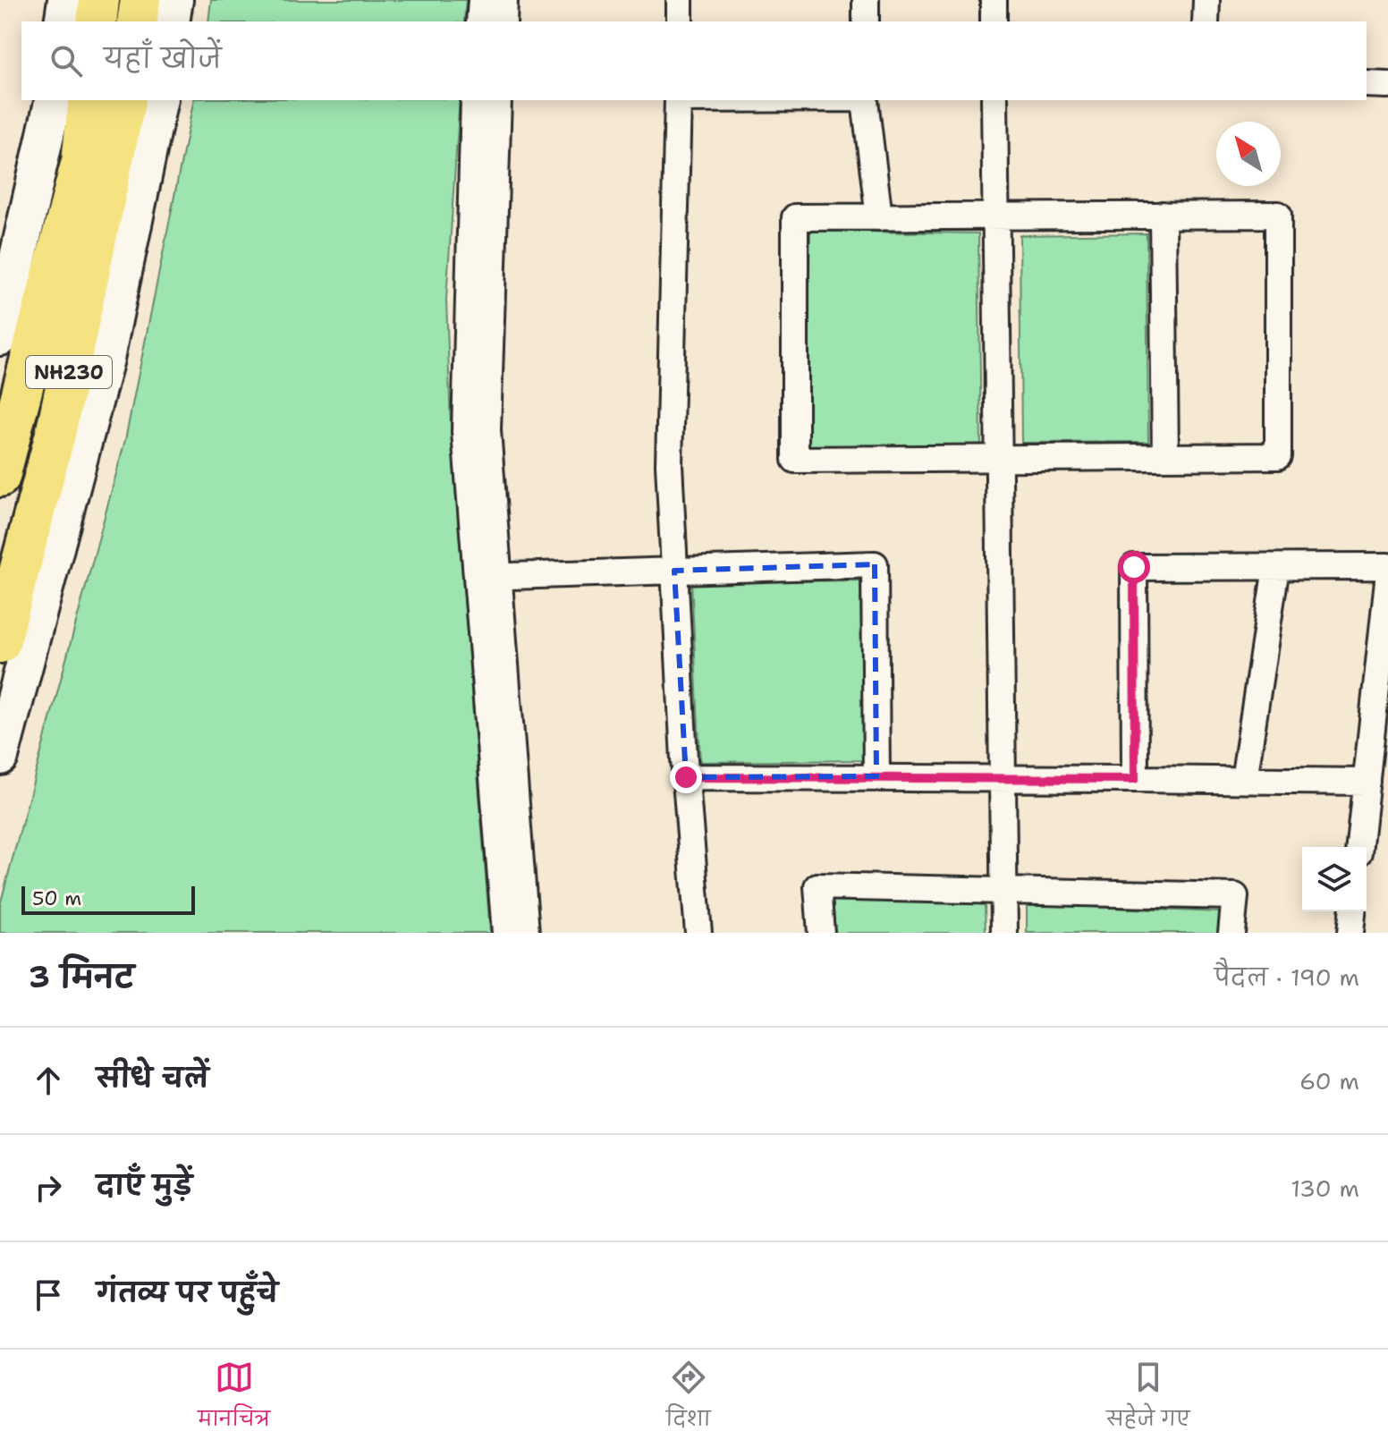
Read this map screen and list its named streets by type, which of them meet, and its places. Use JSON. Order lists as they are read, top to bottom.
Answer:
{
  "streets": {
    "highway": ["NH230"]
  },
  "scale_bar": "50 m",
  "north": "top left",
  "page": {
    "search": "यहाँ खोजें",
    "scale": "50 m",
    "heading": ["3 मिनट", "पैदल · 190 m"],
    "list": [
      ["सीधे चलें", "60 m"],
      ["दाएँ मुड़ें", "130 m"],
      "गंतव्य पर पहुँचे"
    ],
    "nav": ["मानचित्र", "दिशा", "सहेजे गए"]
  }
}
